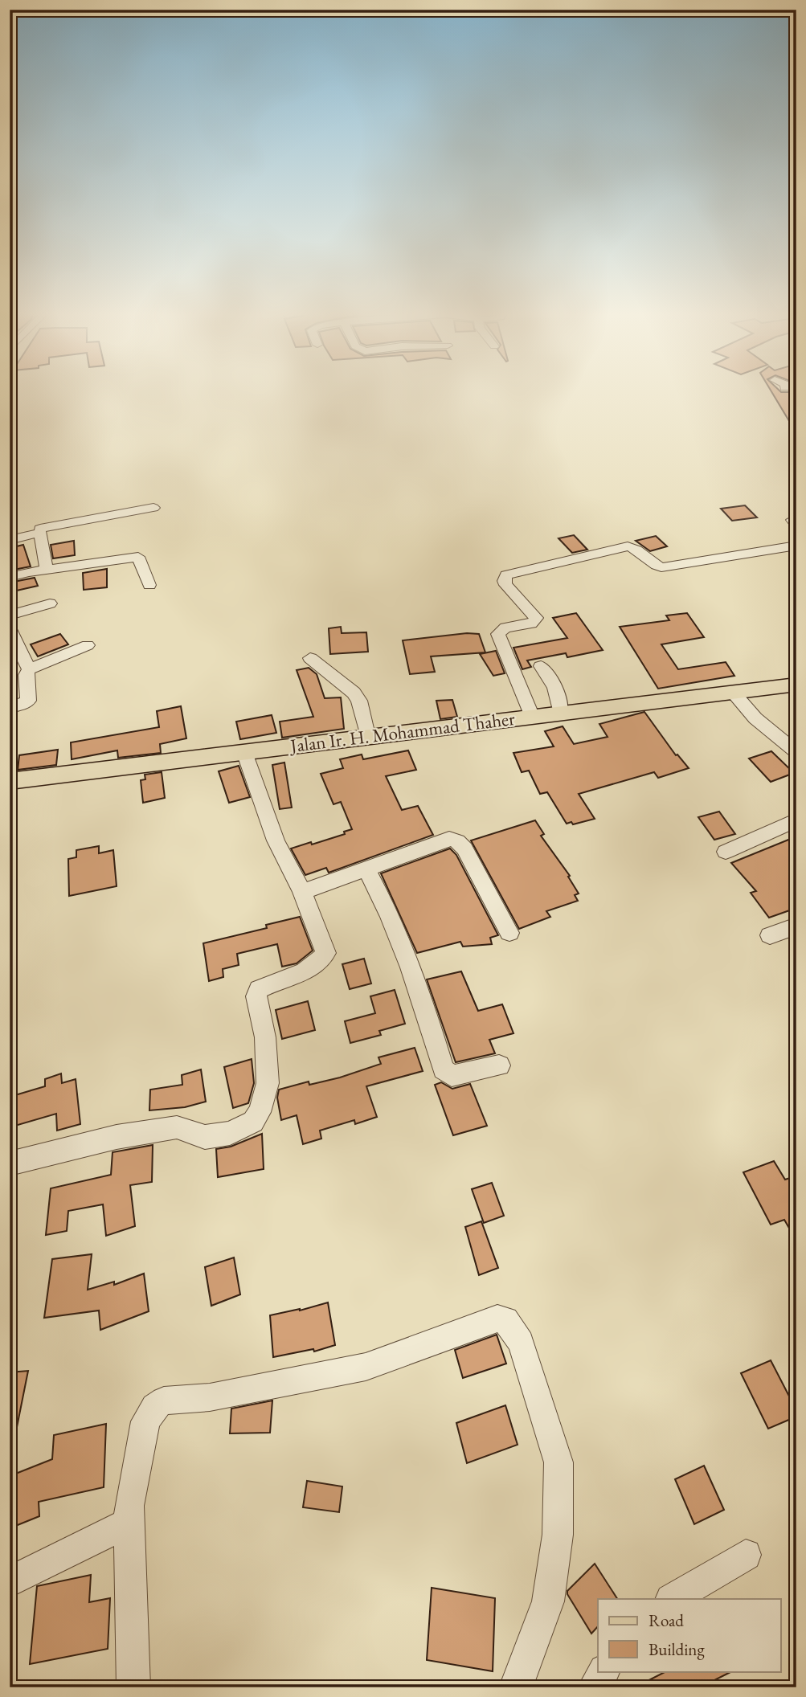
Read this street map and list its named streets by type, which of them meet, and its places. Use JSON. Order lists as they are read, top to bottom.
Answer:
{
  "streets": {
    "main road": ["Jalan Ir. H. Mohammad Thaher"]
  },
  "legend": ["Road", "Building"]
}
